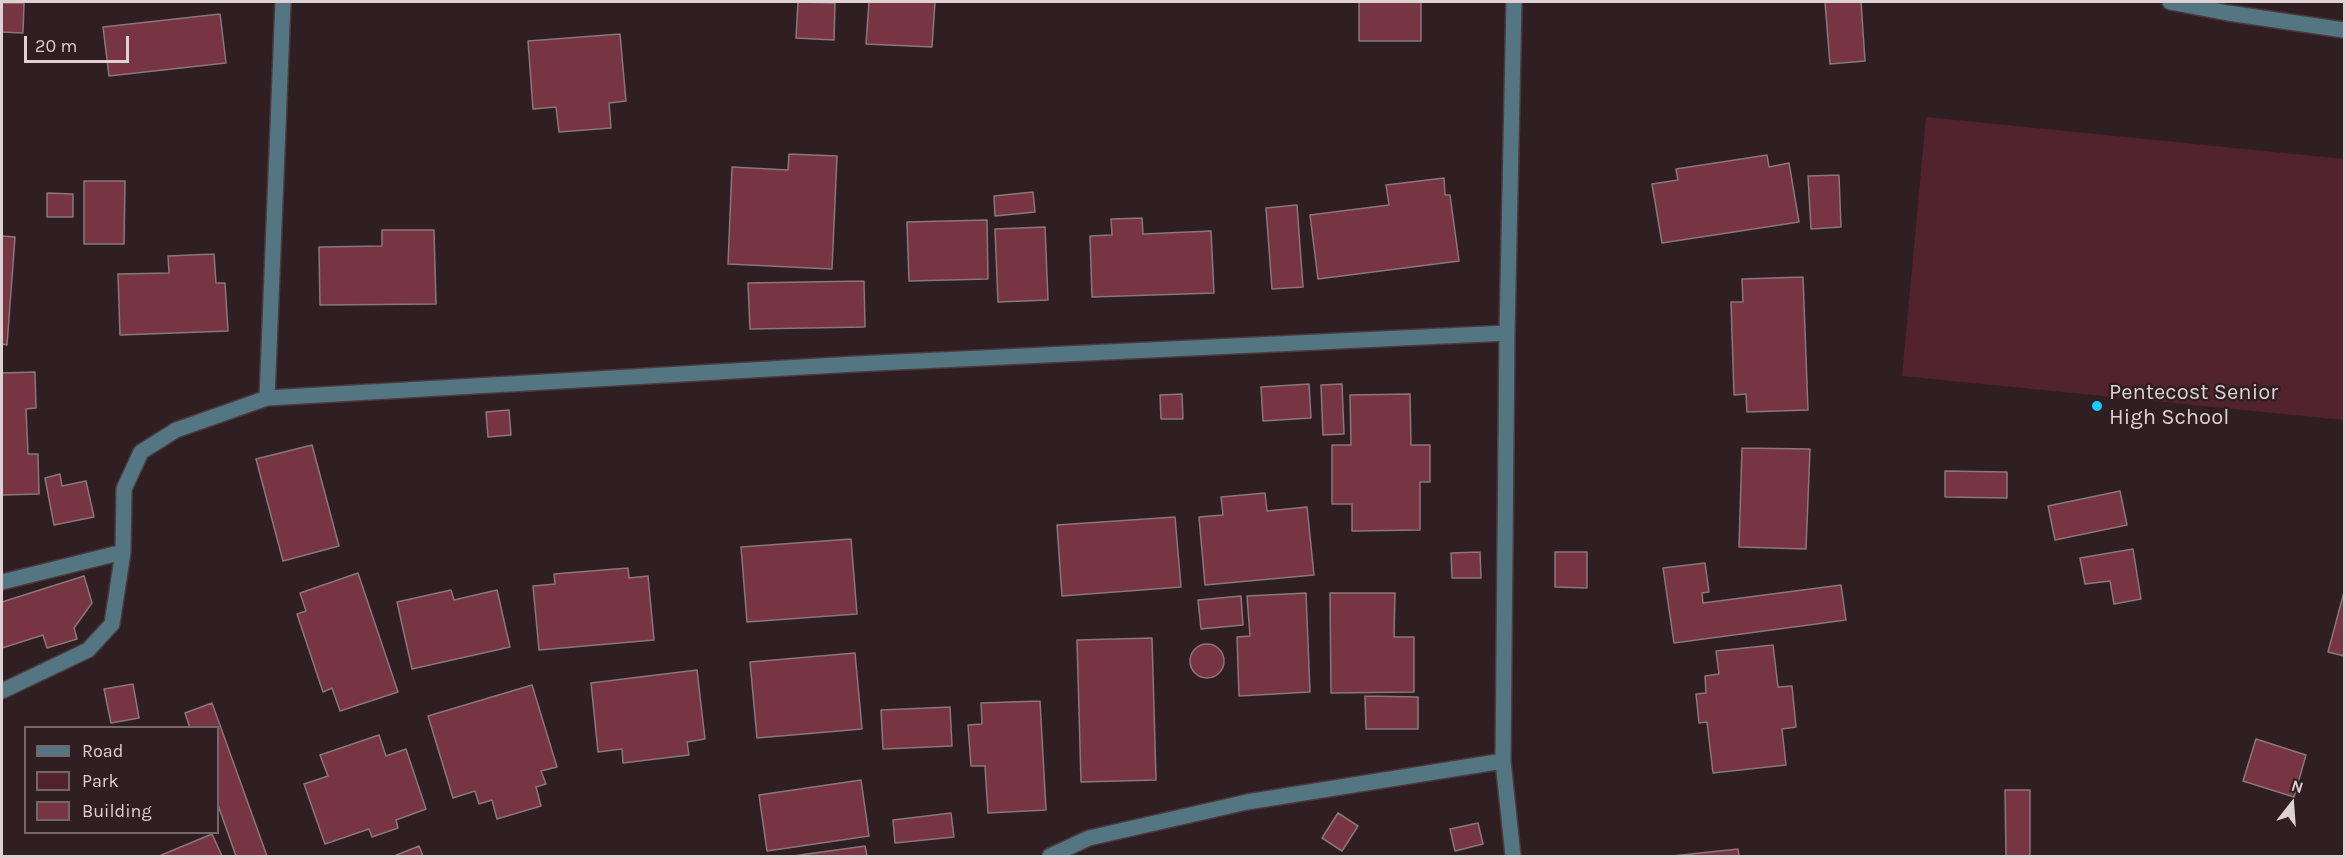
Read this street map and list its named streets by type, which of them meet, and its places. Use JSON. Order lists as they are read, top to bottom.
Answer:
{
  "places": ["Pentecost Senior High School"],
  "legend": ["Road", "Park", "Building"],
  "scale_bar": "20 m",
  "north": "top"
}
